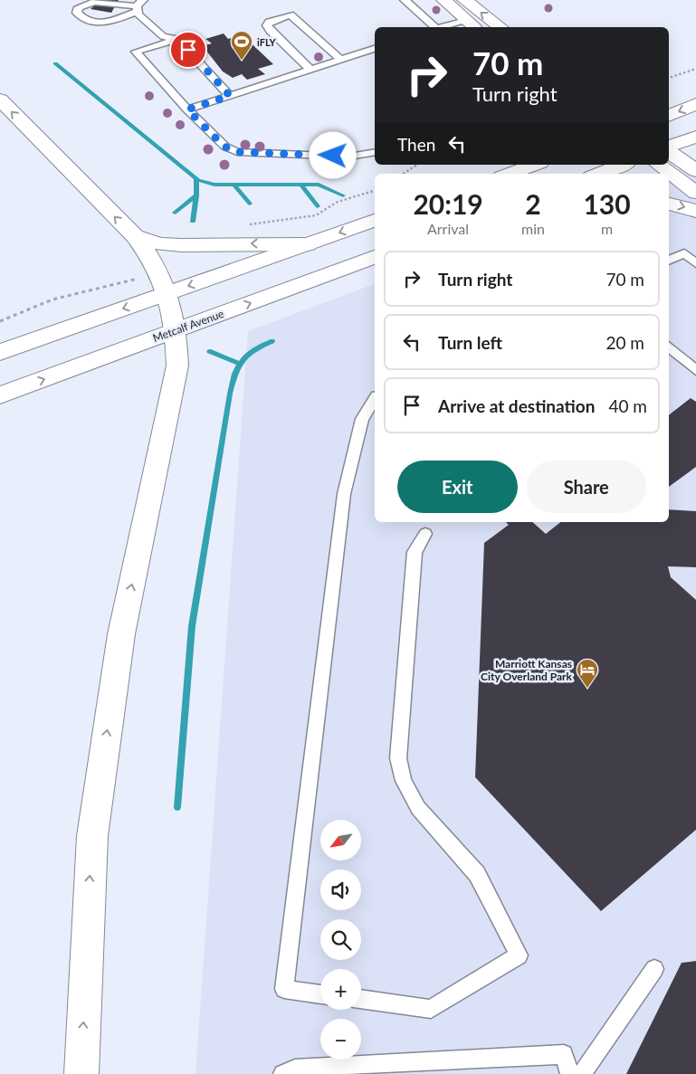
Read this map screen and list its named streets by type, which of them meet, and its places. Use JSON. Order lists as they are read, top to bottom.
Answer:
{
  "streets": {
    "main road": ["Metcalf Avenue"]
  },
  "places": {
    "sports": ["iFLY"],
    "hotel": ["Marriott Kansas City Overland Park"]
  },
  "north": "bottom left",
  "page": {
    "turn": ["70 m", "Turn right"],
    "then": "Then",
    "eta": [
      "20:19",
      "Arrival",
      "2",
      "min",
      "130",
      "m"
    ],
    "list": [
      {
        "name": "Turn right",
        "value": "70 m"
      },
      {
        "name": "Turn left",
        "value": "20 m"
      },
      {
        "name": "Arrive at destination",
        "value": "40 m"
      }
    ],
    "buttons": ["Exit", "Share"],
    "map_buttons": ["+", "−"]
  }
}
